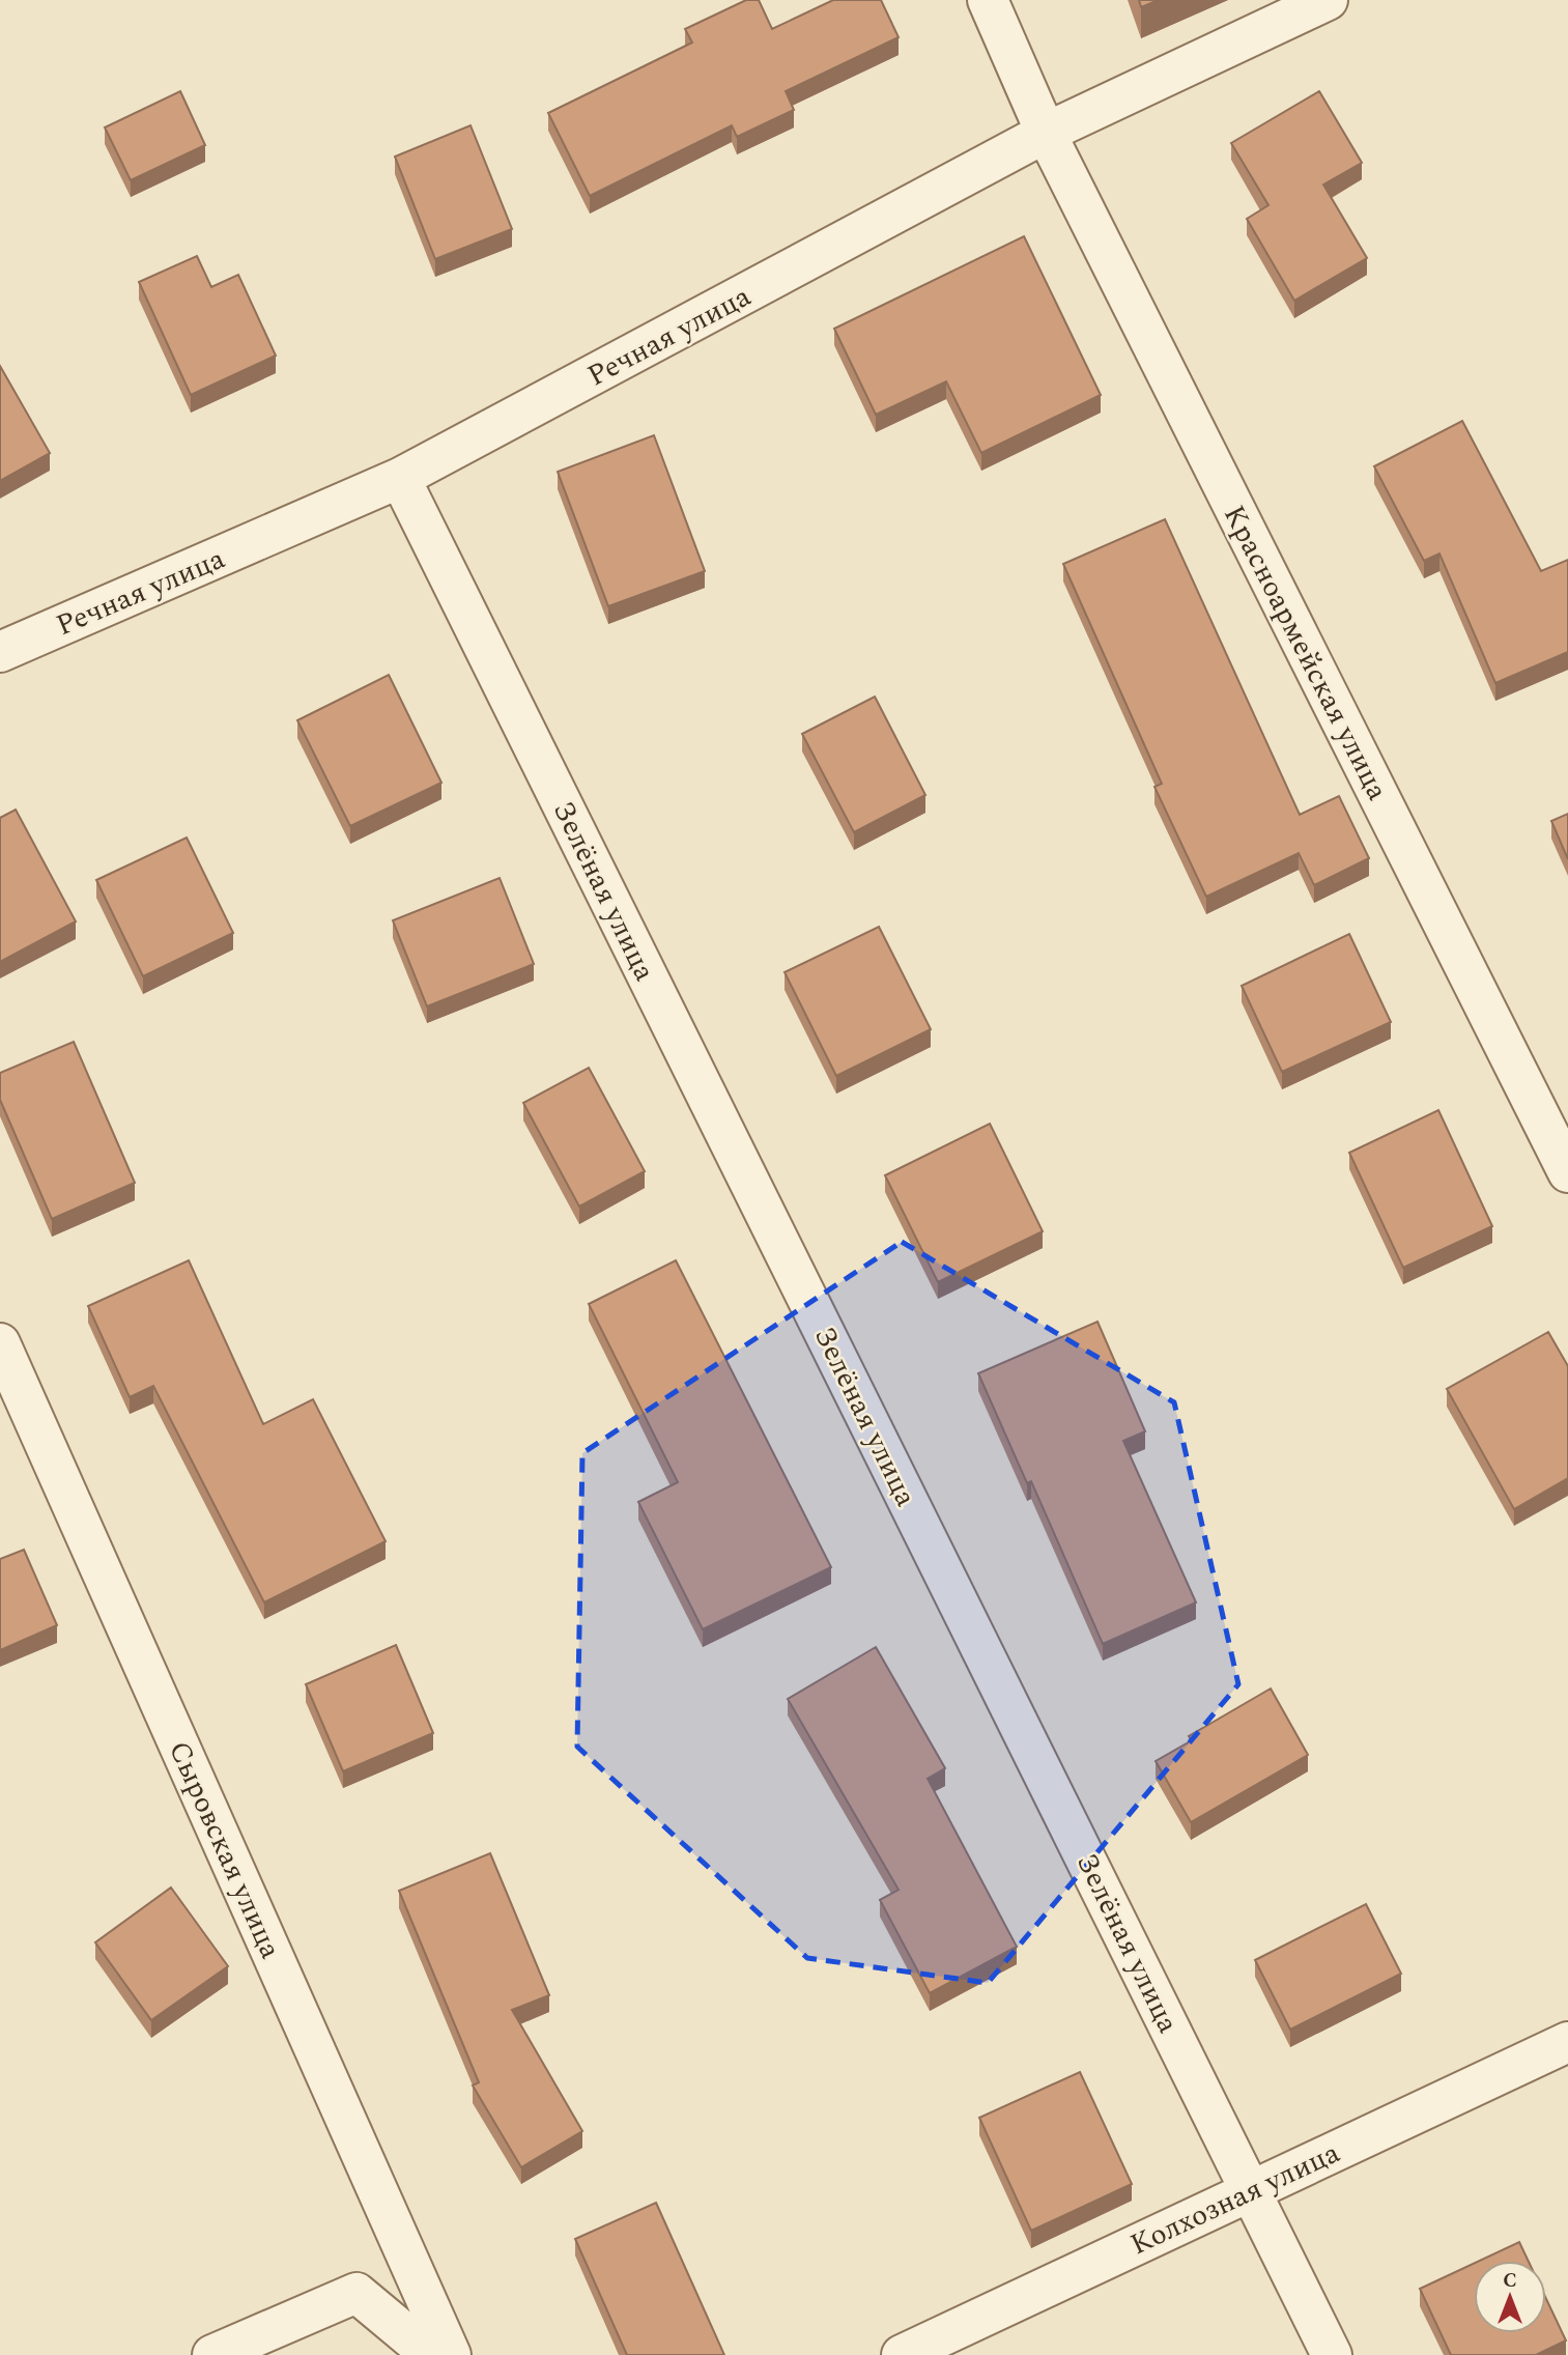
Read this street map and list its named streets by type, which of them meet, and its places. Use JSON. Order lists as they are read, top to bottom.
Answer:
{
  "streets": {
    "street": [
      "Речная улица",
      "Красноармейская улица",
      "Зелёная улица",
      "Сыровская улица",
      "Колхозная улица"
    ]
  },
  "crossings": [
    ["Речная улица", "Красноармейская улица"],
    ["Речная улица", "Зелёная улица"],
    ["Зелёная улица", "Колхозная улица"]
  ],
  "north": "top"
}
